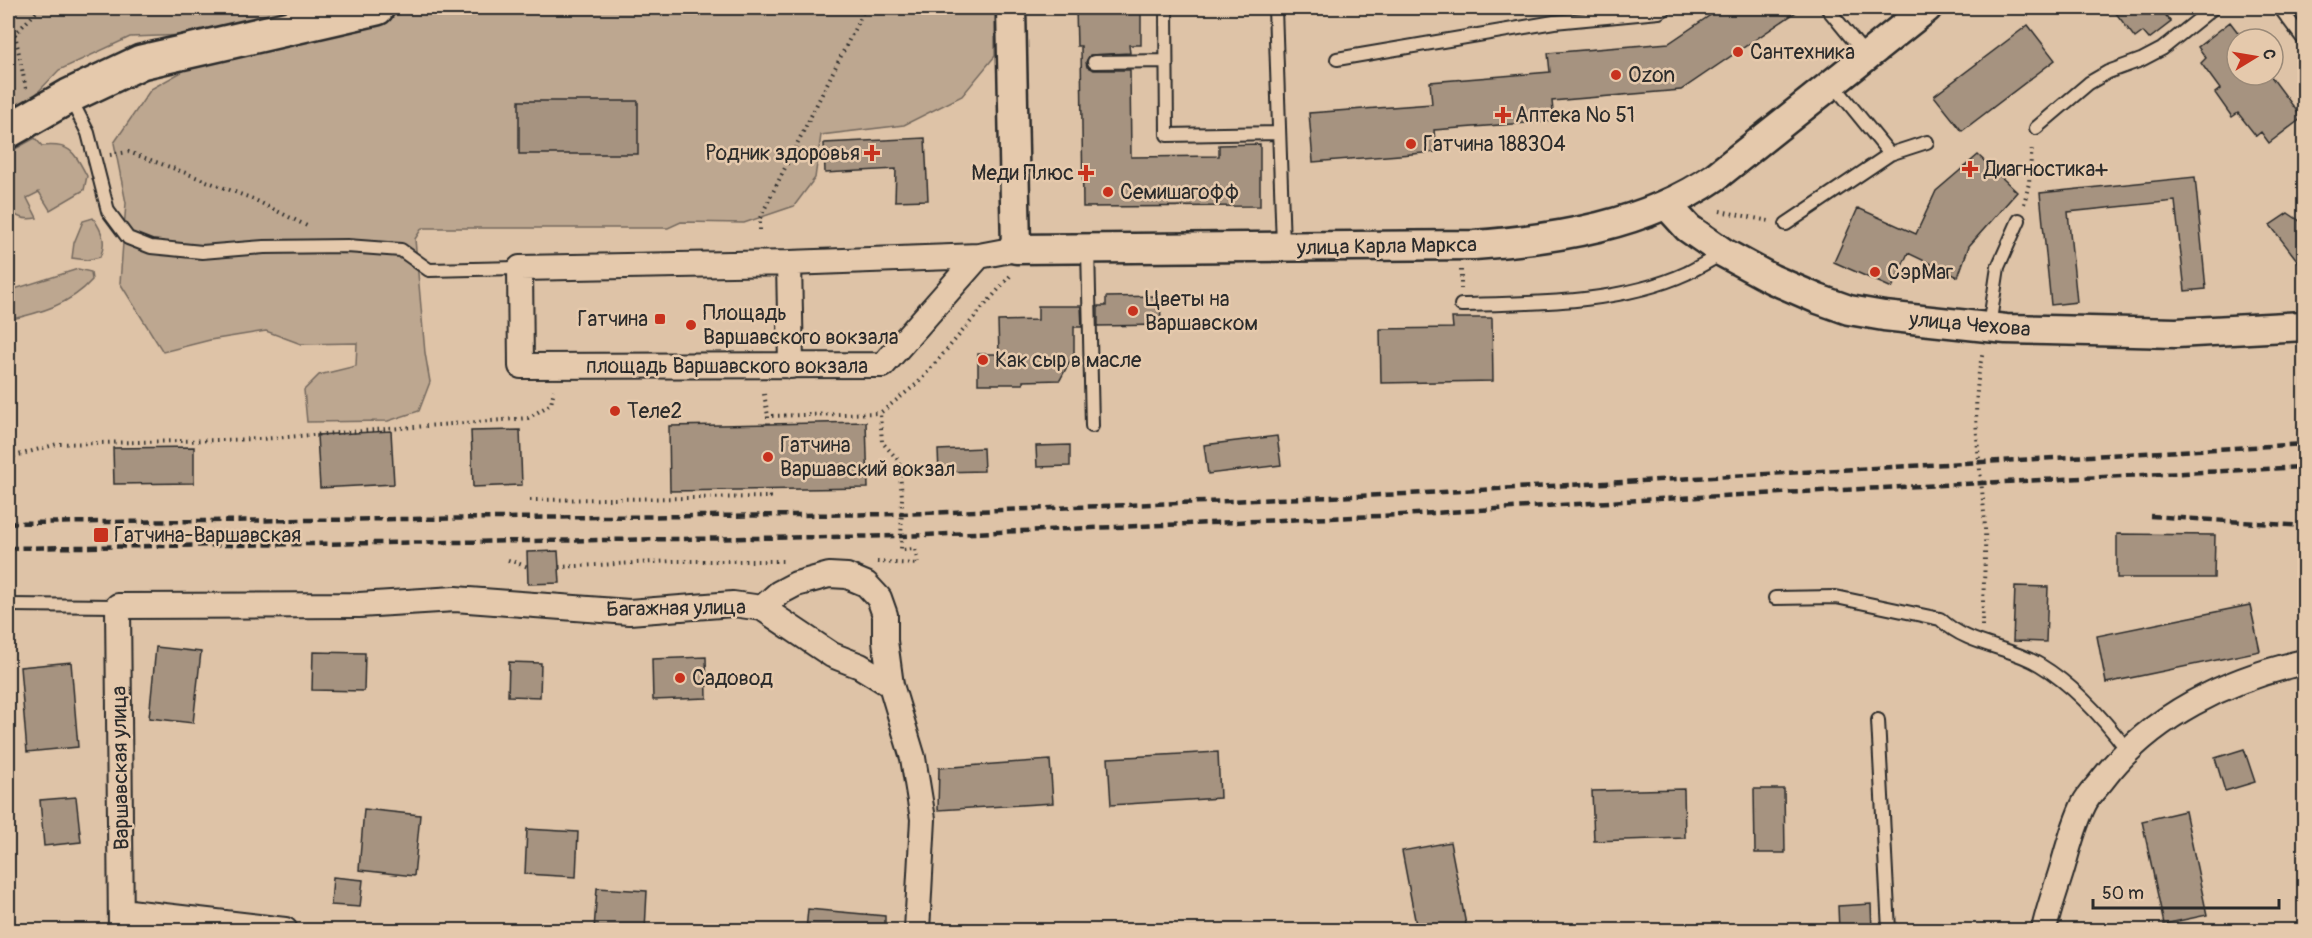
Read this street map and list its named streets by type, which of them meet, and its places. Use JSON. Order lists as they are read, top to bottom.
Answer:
{
  "streets": {
    "street": [
      "улица Карла Маркса",
      "улица Чехова",
      "площадь Варшавского вокзала",
      "Багажная улица",
      "Варшавская улица"
    ]
  },
  "crossings": [
    ["улица Карла Маркса", "улица Чехова"],
    ["Багажная улица", "Варшавская улица"]
  ],
  "places": {
    "other": [
      "Сантехника",
      "Ozon",
      "Гатчина 188304",
      "Семишагофф",
      "СэрМаг",
      "Цветы на Варшавском",
      "Площадь Варшавского вокзала",
      "Как сыр в масле",
      "Теле2",
      "Гатчина Варшавский вокзал",
      "Садовод"
    ],
    "health": [
      "Аптека № 51",
      "Родник здоровья",
      "Диагностика+",
      "Меди Плюс"
    ],
    "transit": ["Гатчина", "Гатчина-Варшавская"]
  },
  "scale_bar": "50 m",
  "north": "right"
}
